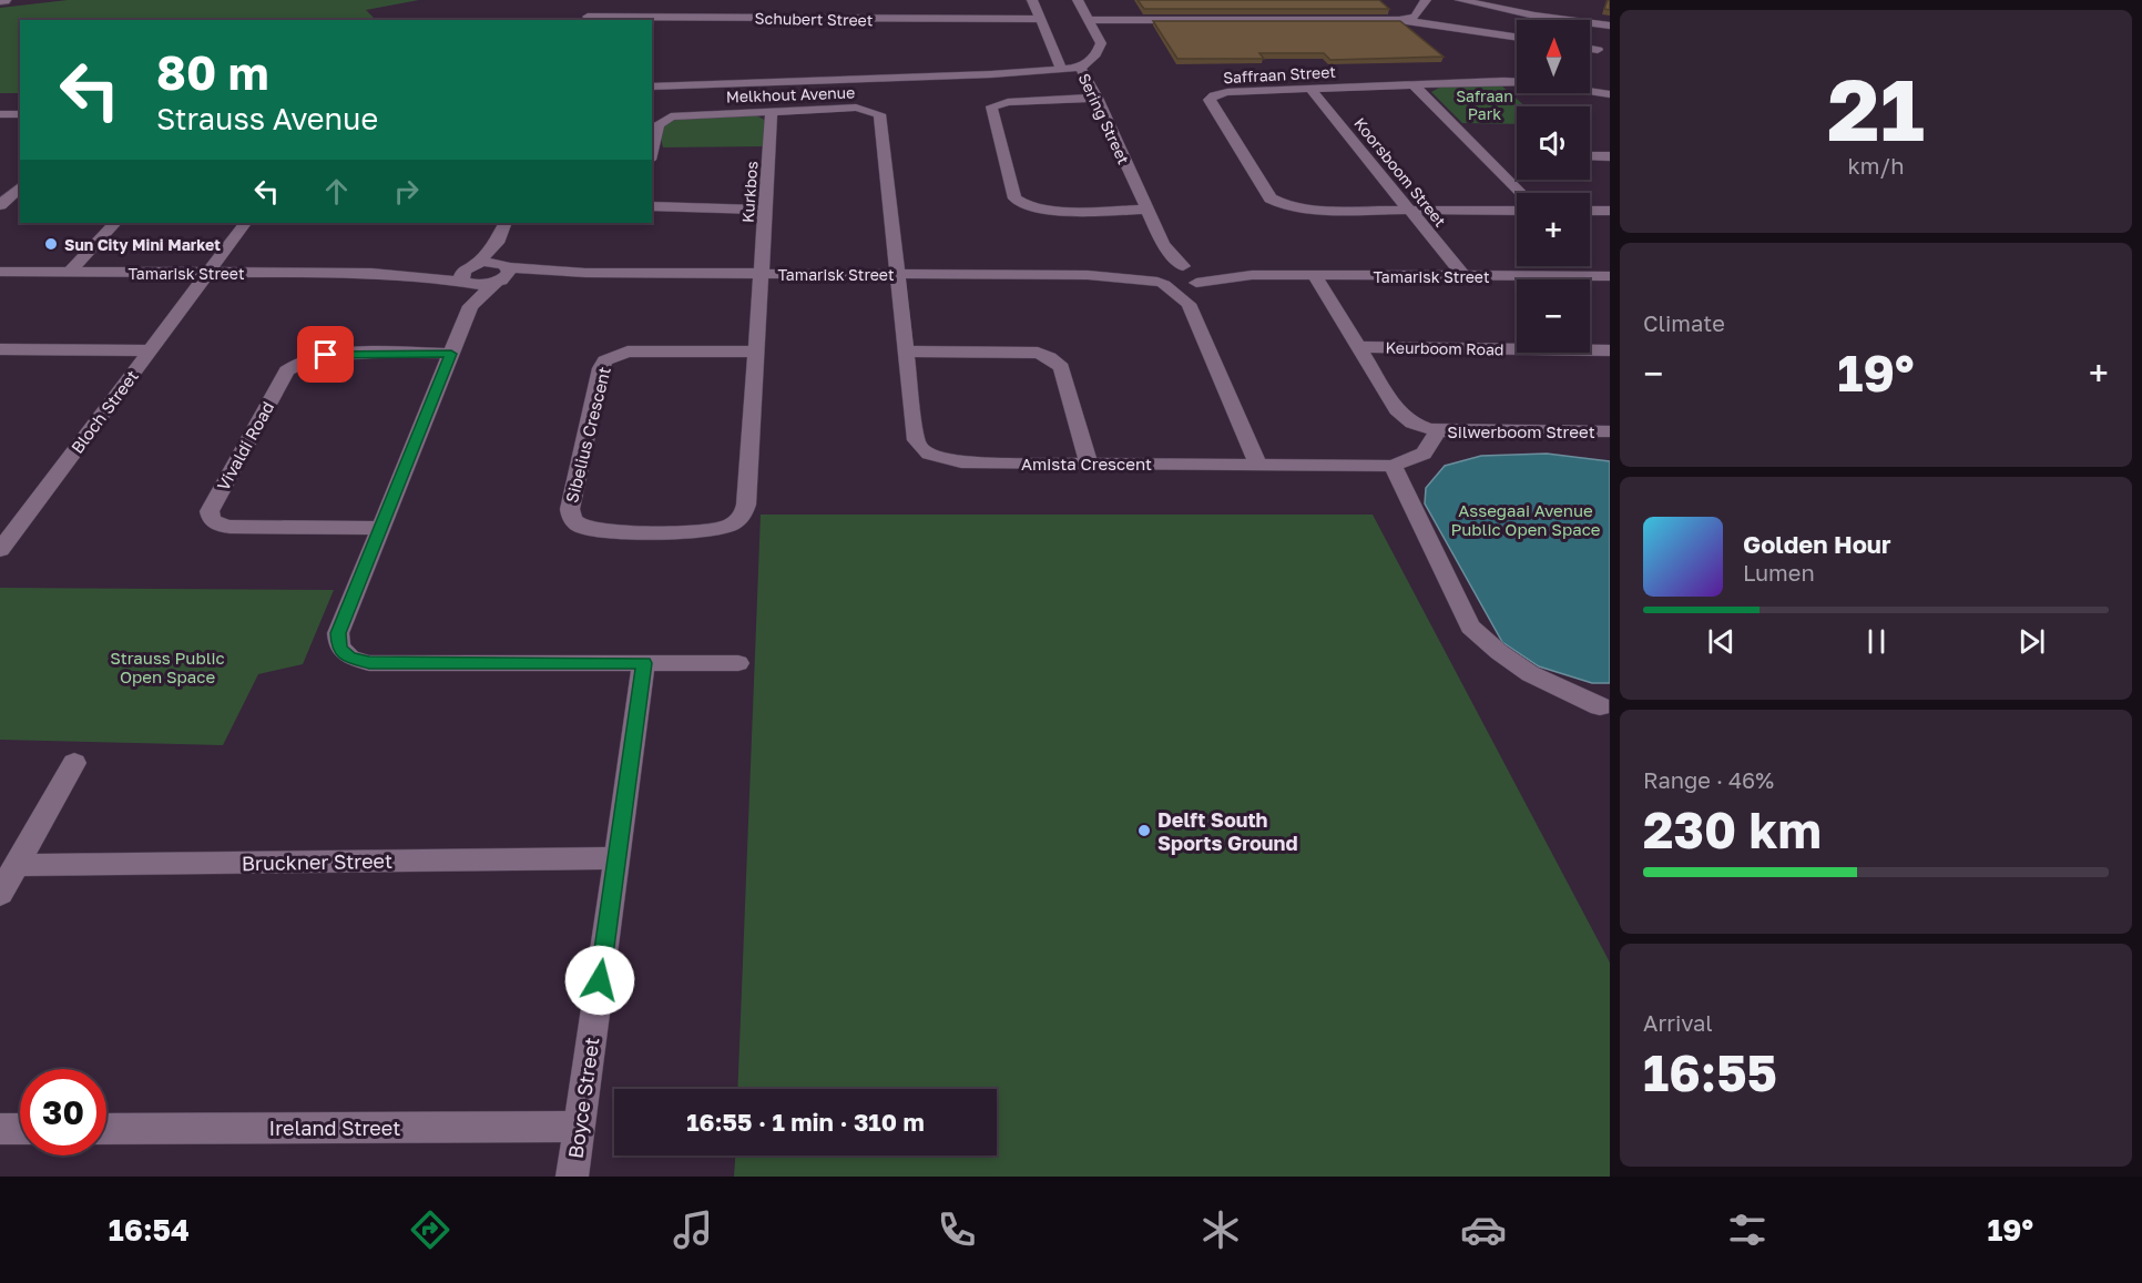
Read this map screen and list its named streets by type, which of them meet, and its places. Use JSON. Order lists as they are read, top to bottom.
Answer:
{
  "streets": {
    "street": [
      "Schubert Street",
      "Saffraan Street",
      "Melkhout Avenue",
      "Sering Street",
      "Koorsboom Street",
      "Kurkbos",
      "Tamarisk Street",
      "Keurboom Road",
      "Bloch Street",
      "Silwerboom Street",
      "Sibelius Crescent",
      "Vivaldi Road",
      "Amista Crescent",
      "Bruckner Street",
      "Boyce Street",
      "Ireland Street"
    ]
  },
  "crossings": [
    ["Saffraan Street", "Koorsboom Street"],
    ["Melkhout Avenue", "Kurkbos"],
    ["Melkhout Avenue", "Tamarisk Street"],
    ["Melkhout Avenue", "Amista Crescent"],
    ["Sering Street", "Tamarisk Street"],
    ["Koorsboom Street", "Tamarisk Street"],
    ["Kurkbos", "Tamarisk Street"],
    ["Kurkbos", "Sibelius Crescent"],
    ["Tamarisk Street", "Bloch Street"],
    ["Tamarisk Street", "Silwerboom Street"],
    ["Tamarisk Street", "Sibelius Crescent"],
    ["Tamarisk Street", "Amista Crescent"],
    ["Keurboom Road", "Silwerboom Street"],
    ["Bruckner Street", "Boyce Street"],
    ["Boyce Street", "Ireland Street"]
  ],
  "parks": ["Safraan Park", "Assegaai Avenue Public Open Space", "Strauss Public Open Space"],
  "places": ["Sun City Mini Market", "Delft South Sports Ground"],
  "north": "top",
  "page": {
    "tile": [
      ["21", "km/h"],
      "Climate",
      ["Range · 46%", "230 km"],
      ["Arrival", "16:55"]
    ],
    "map_buttons": ["+", "−"],
    "turn": ["80 m", "Strauss Avenue"],
    "heat": ["−", "19°", "+"],
    "song": ["Golden Hour", "Lumen"],
    "limit": "30",
    "trip": "16:55 · 1 min · 310 m",
    "tabs": ["16:54", "19°"]
  }
}
